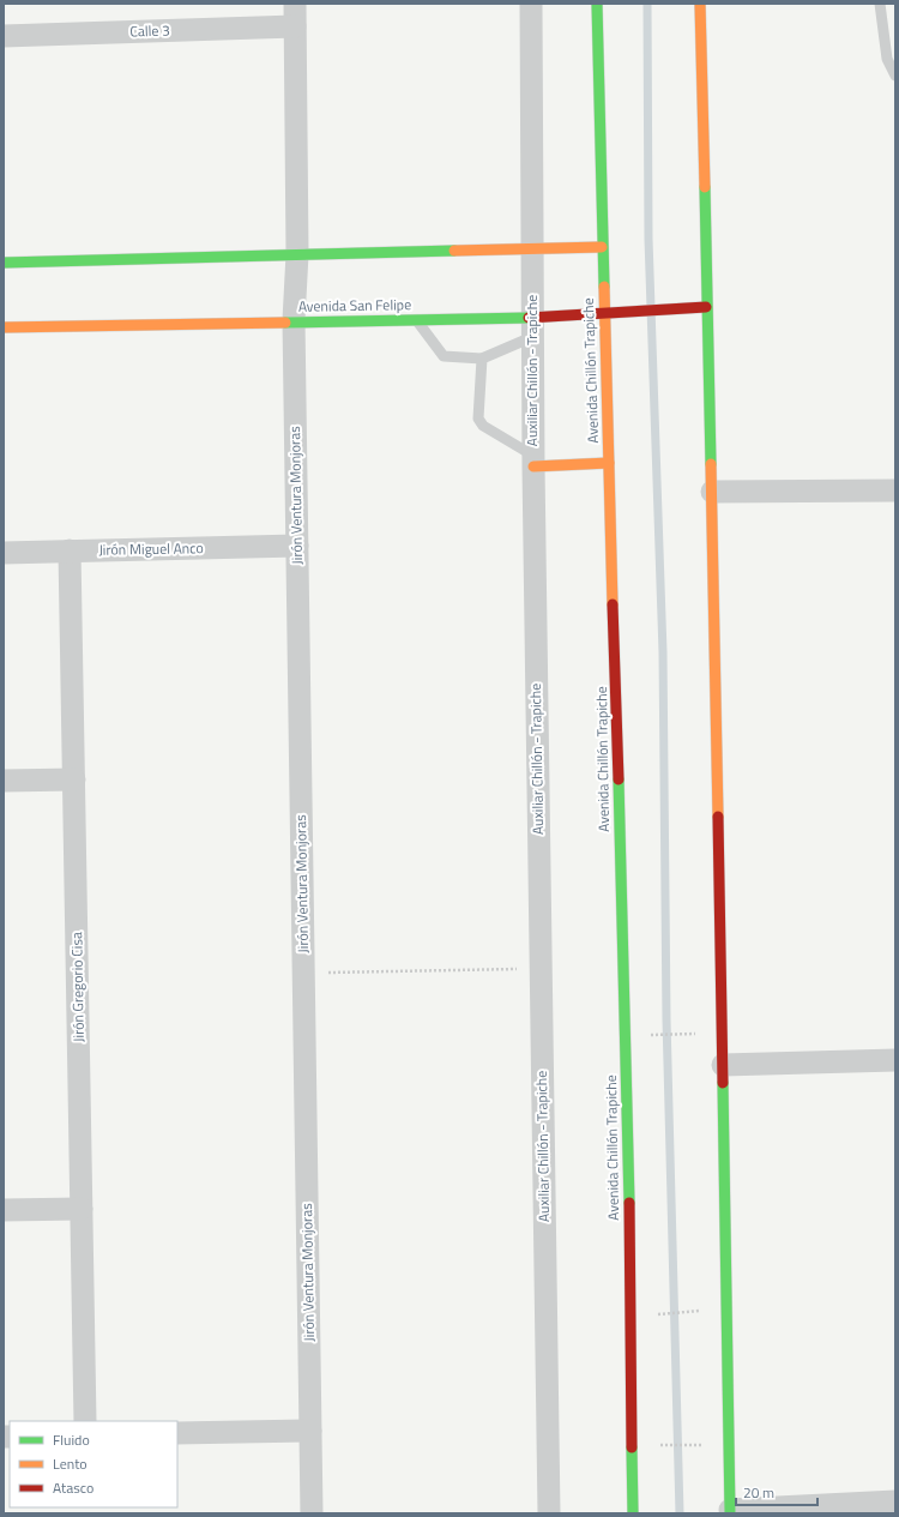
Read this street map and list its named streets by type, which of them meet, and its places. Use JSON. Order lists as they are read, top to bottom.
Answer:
{
  "streets": {
    "main road": ["Avenida San Felipe", "Avenida Chillón Trapiche"],
    "street": [
      "Calle 3",
      "Auxiliar Chillón - Trapiche",
      "Jirón Ventura Monjoras",
      "Jirón Miguel Anco",
      "Jirón Gregorio Cisa"
    ]
  },
  "crossings": [
    ["Calle 3", "Jirón Ventura Monjoras"],
    ["Avenida San Felipe", "Auxiliar Chillón - Trapiche"],
    ["Avenida San Felipe", "Avenida Chillón Trapiche"],
    ["Avenida San Felipe", "Jirón Ventura Monjoras"],
    ["Jirón Ventura Monjoras", "Jirón Miguel Anco"],
    ["Jirón Miguel Anco", "Jirón Gregorio Cisa"]
  ],
  "legend": ["Fluido", "Lento", "Atasco"],
  "scale_bar": "20 m"
}
